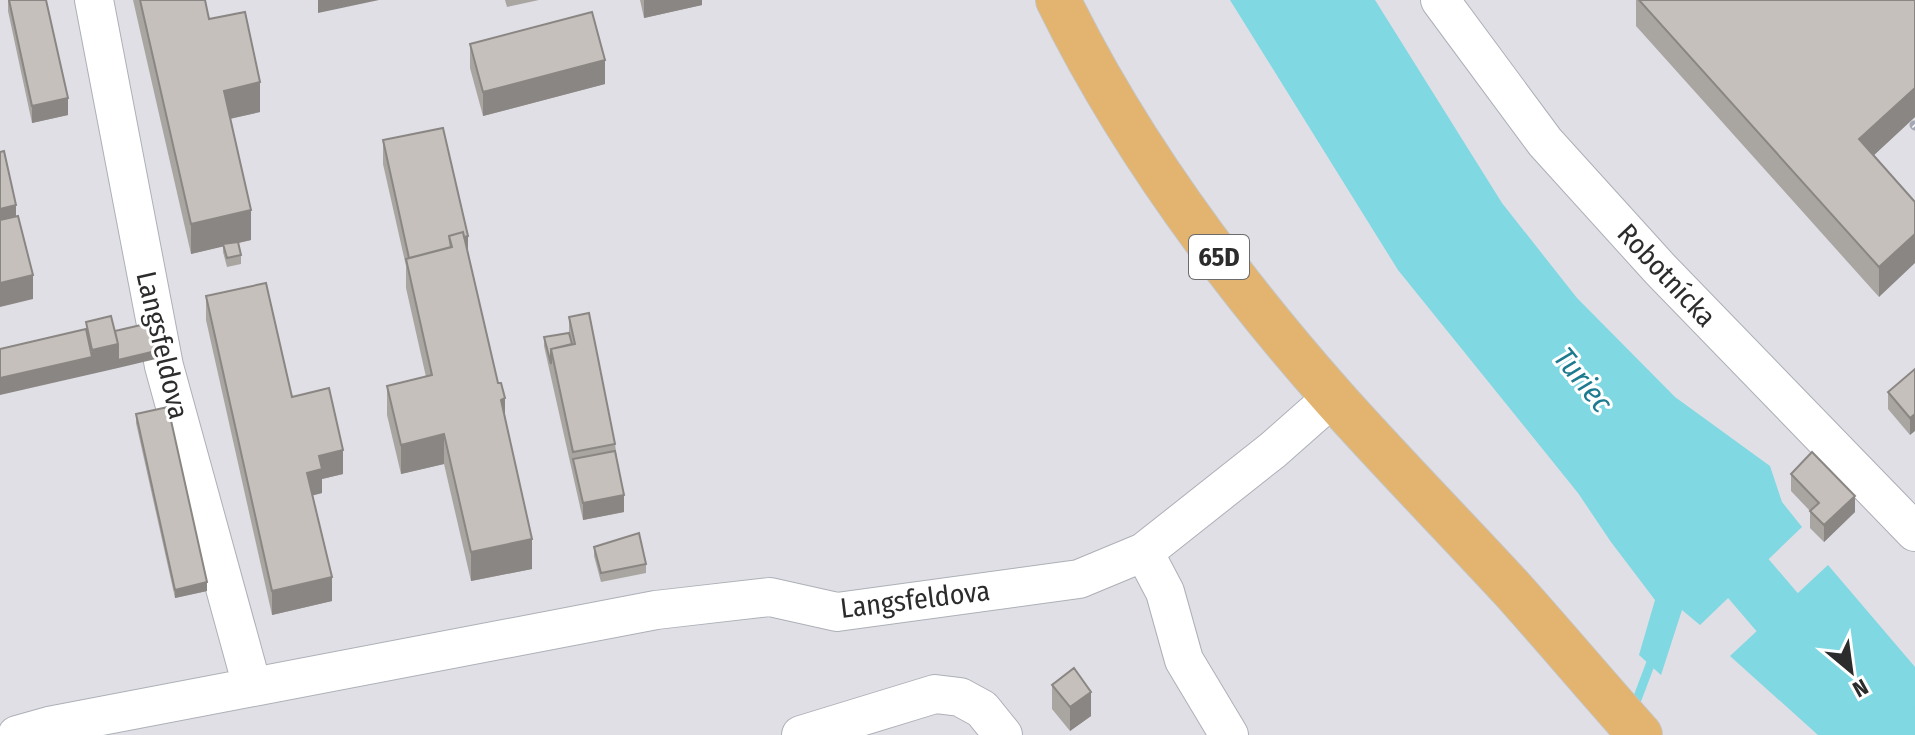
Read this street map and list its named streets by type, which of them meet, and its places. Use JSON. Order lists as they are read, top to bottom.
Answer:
{
  "streets": {
    "main road": ["65D"],
    "street": ["Robotnícka", "Langsfeldova"]
  },
  "crossings": [
    ["65D", "Langsfeldova"]
  ],
  "water": ["Turiec"],
  "north": "bottom right"
}
